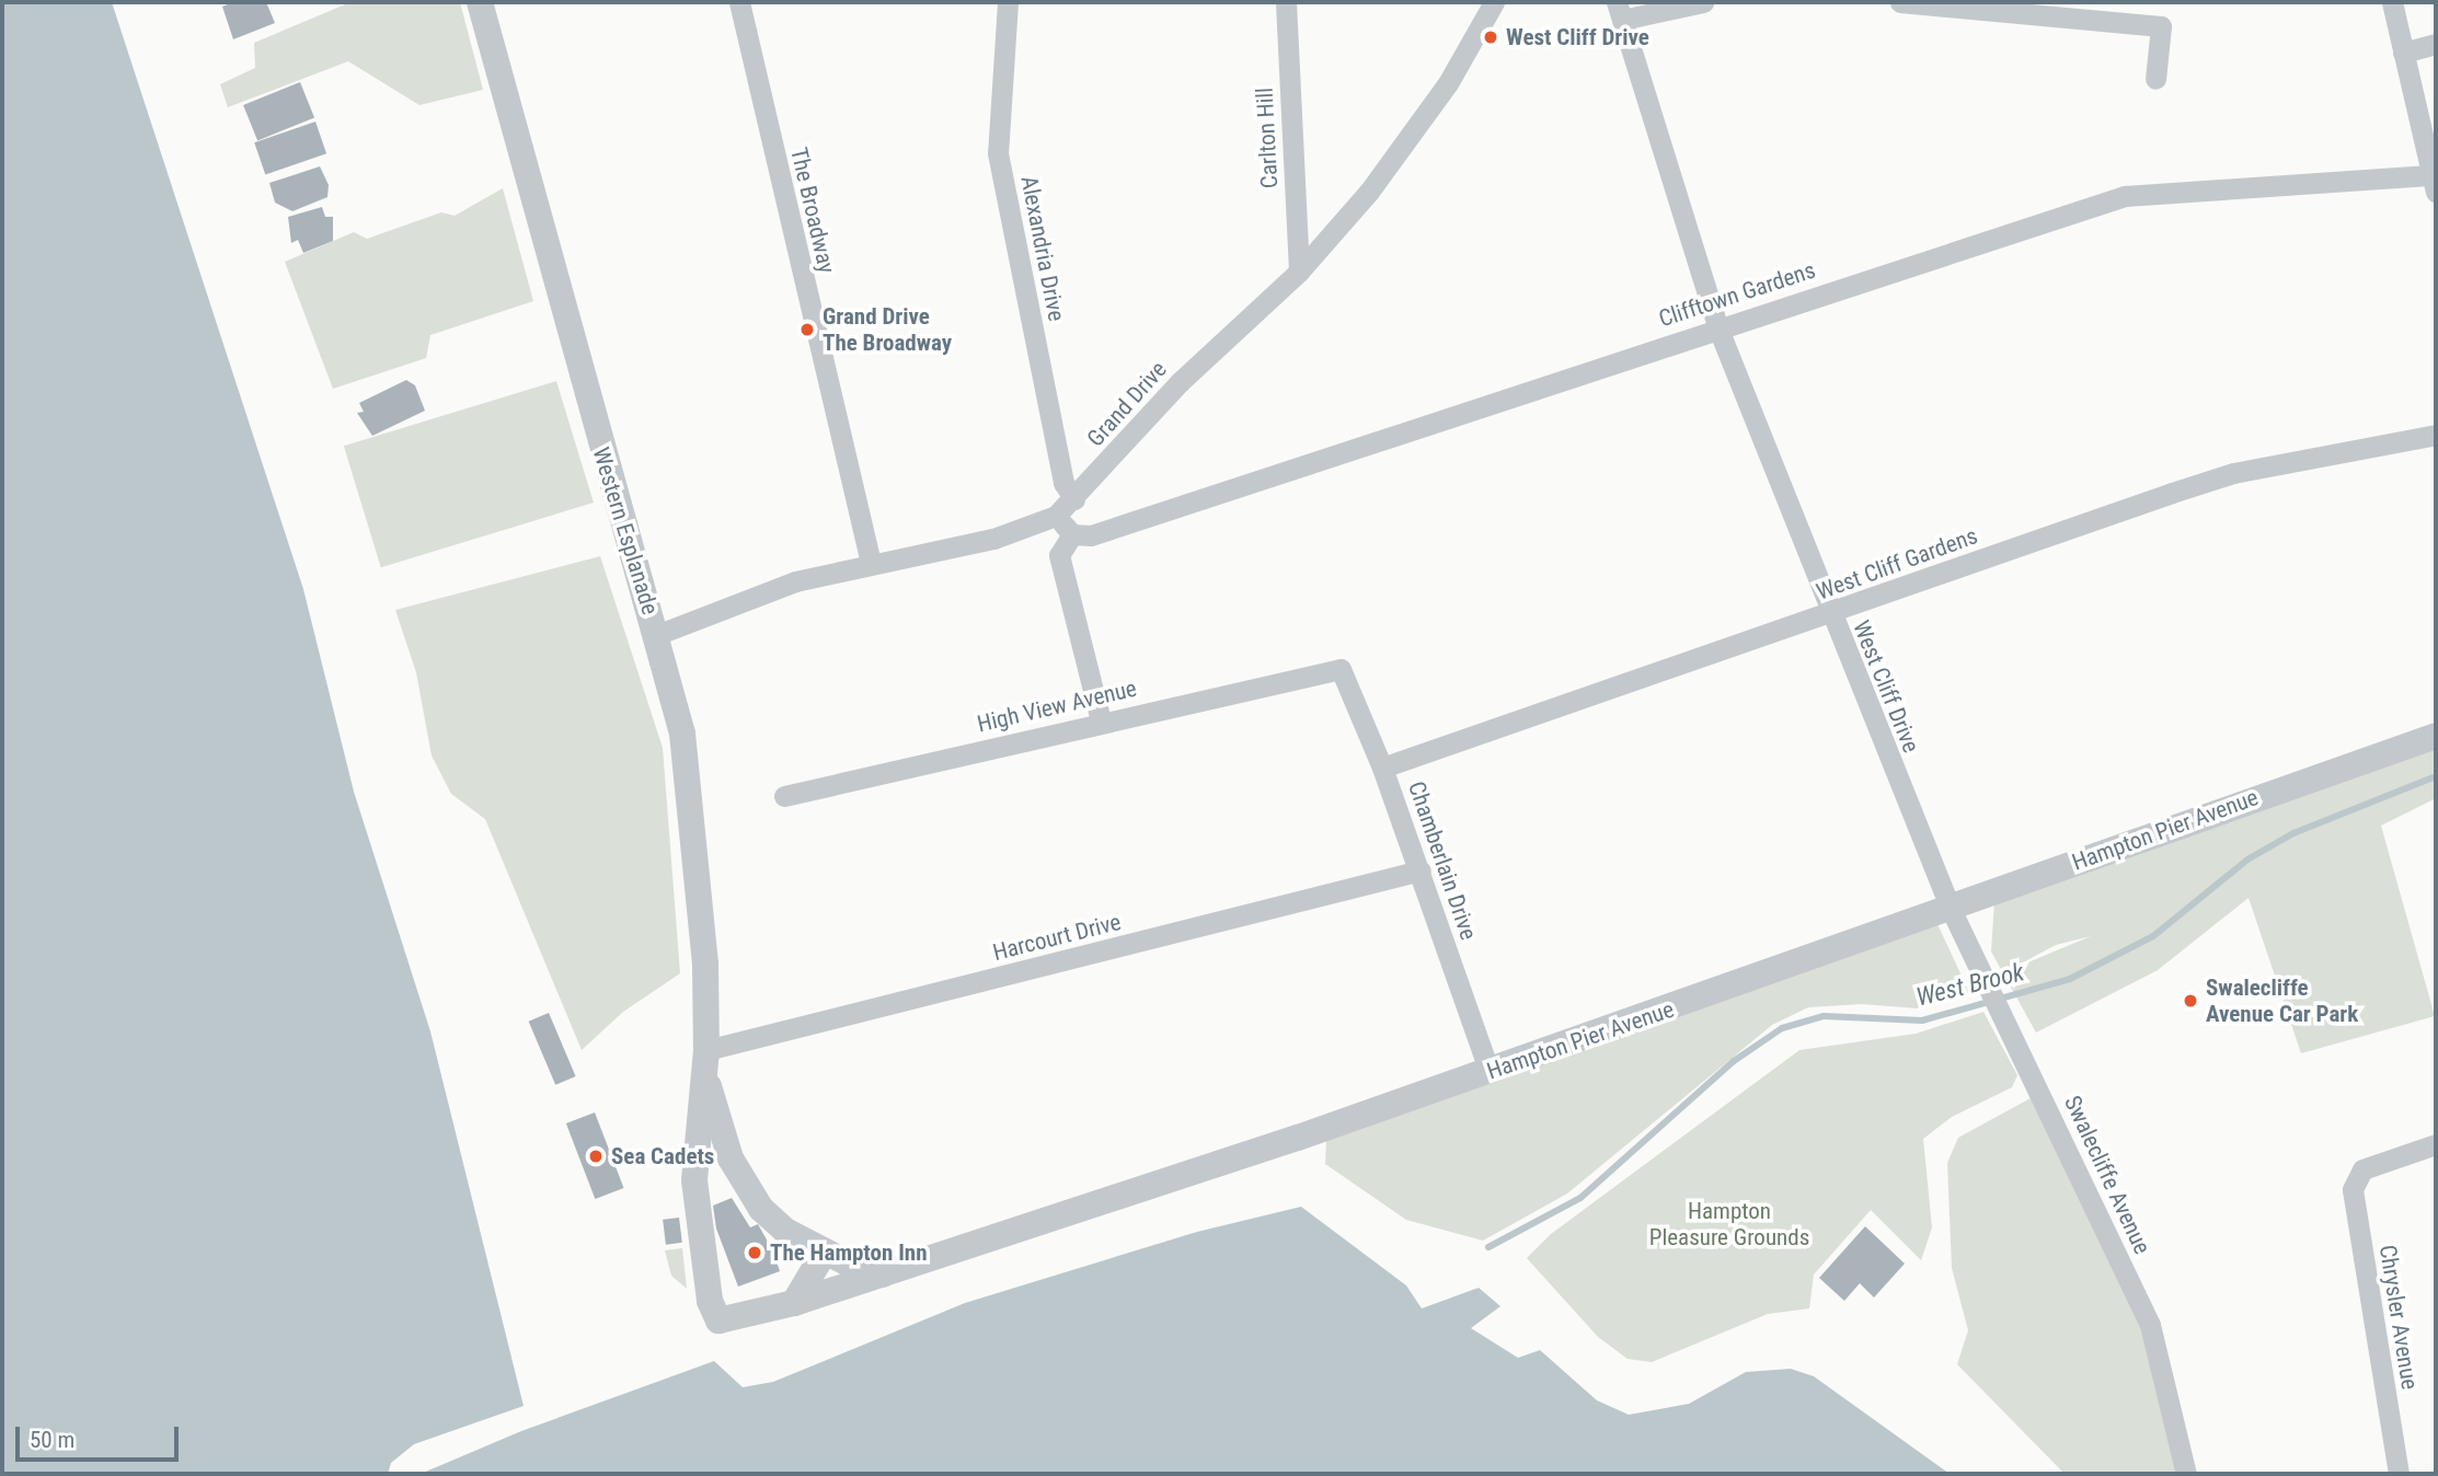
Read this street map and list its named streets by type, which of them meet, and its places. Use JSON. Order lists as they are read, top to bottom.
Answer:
{
  "streets": {
    "street": [
      "Carlton Hill",
      "The Broadway",
      "Alexandria Drive",
      "Clifftown Gardens",
      "Grand Drive",
      "Western Esplanade",
      "West Cliff Gardens",
      "West Cliff Drive",
      "High View Avenue",
      "Hampton Pier Avenue",
      "Chamberlain Drive",
      "Harcourt Drive",
      "Swalecliffe Avenue",
      "Chrysler Avenue"
    ]
  },
  "crossings": [
    ["Carlton Hill", "Grand Drive"],
    ["The Broadway", "Grand Drive"],
    ["Alexandria Drive", "Grand Drive"],
    ["Clifftown Gardens", "West Cliff Drive"],
    ["Grand Drive", "Western Esplanade"],
    ["Western Esplanade", "Hampton Pier Avenue"],
    ["Western Esplanade", "Harcourt Drive"],
    ["West Cliff Gardens", "West Cliff Drive"],
    ["West Cliff Gardens", "Chamberlain Drive"],
    ["West Cliff Drive", "Hampton Pier Avenue"],
    ["West Cliff Drive", "Swalecliffe Avenue"],
    ["High View Avenue", "Chamberlain Drive"],
    ["Hampton Pier Avenue", "Chamberlain Drive"],
    ["Hampton Pier Avenue", "Swalecliffe Avenue"],
    ["Chamberlain Drive", "Harcourt Drive"]
  ],
  "water": ["West Brook"],
  "parks": ["Hampton Pleasure Grounds"],
  "places": [
    "West Cliff Drive",
    "Grand Drive The Broadway",
    "Swalecliffe Avenue Car Park",
    "Sea Cadets",
    "The Hampton Inn"
  ],
  "scale_bar": "50 m"
}
